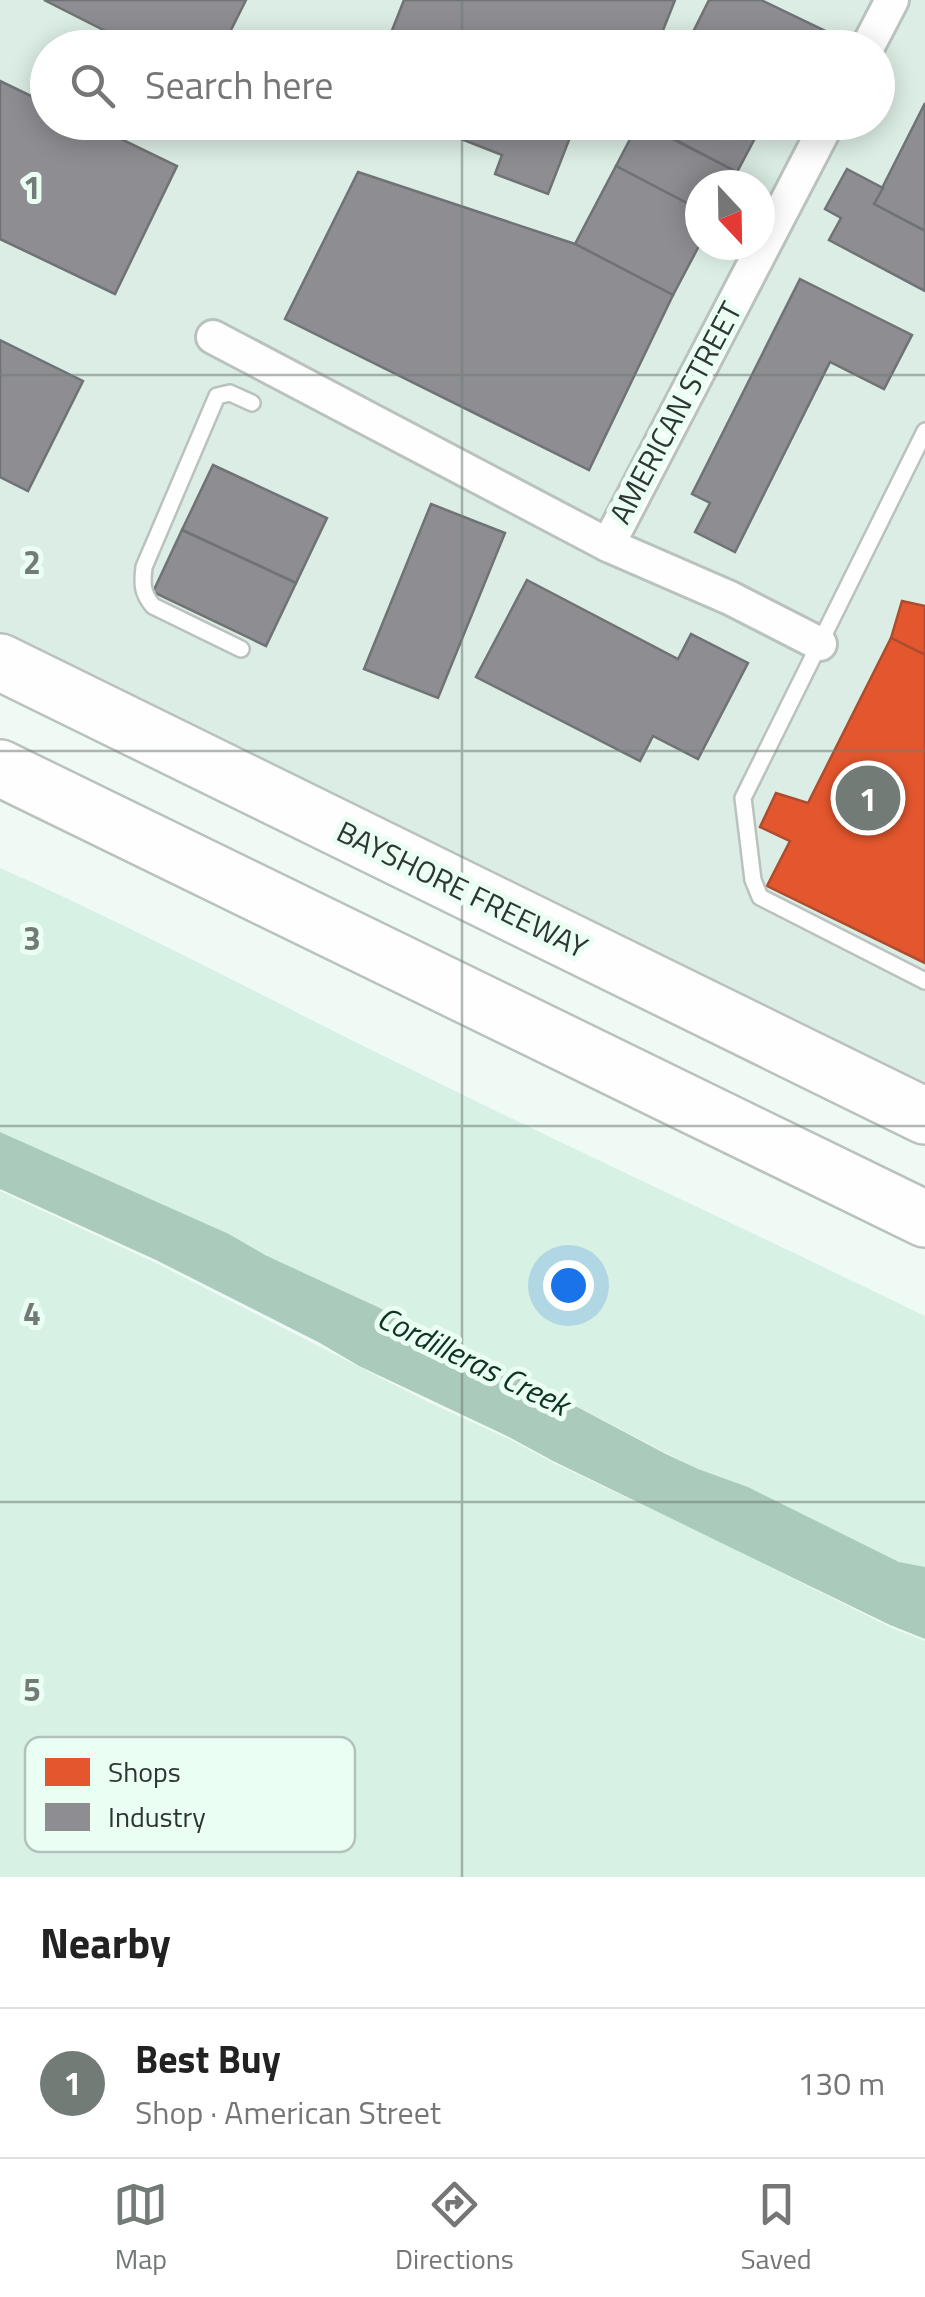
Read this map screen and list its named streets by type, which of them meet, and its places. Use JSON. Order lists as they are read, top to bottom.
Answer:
{
  "streets": {
    "highway": ["BAYSHORE FREEWAY"],
    "street": ["AMERICAN STREET"]
  },
  "water": ["Cordilleras Creek"],
  "legend": ["Shops", "Industry"],
  "north": "bottom",
  "page": {
    "search": "Search here",
    "pins": "1",
    "heading": "Nearby",
    "list": [
      {
        "mark": "1",
        "name": "Best Buy",
        "note": "Shop · American Street",
        "value": "130 m"
      }
    ],
    "nav": ["Map", "Directions", "Saved"]
  },
  "grid": {
    "rows": [
      "1",
      "2",
      "3",
      "4",
      "5"
    ]
  }
}
